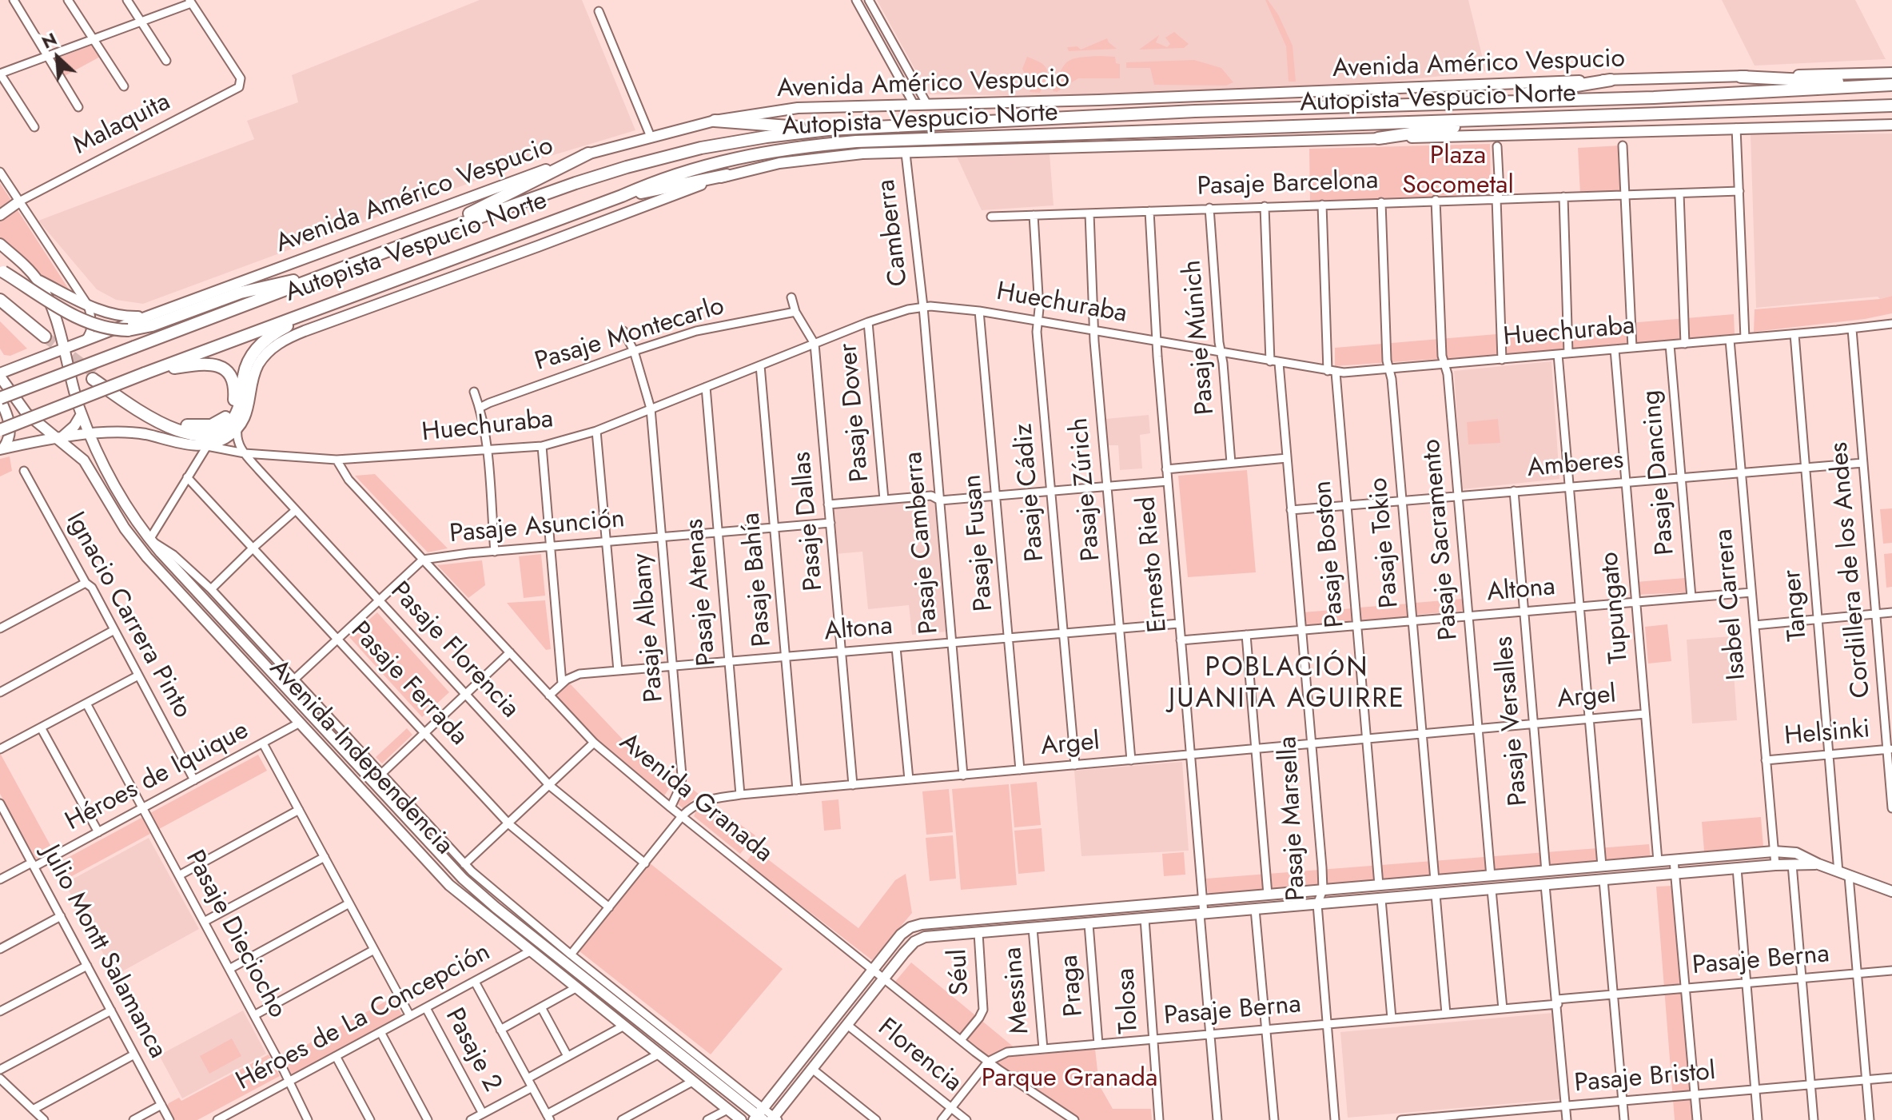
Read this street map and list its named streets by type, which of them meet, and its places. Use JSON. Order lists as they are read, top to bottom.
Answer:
{
  "streets": {
    "highway": ["Autopista Vespucio Norte"],
    "main road": ["Avenida Américo Vespucio", "Avenida Independencia"],
    "street": [
      "Malaquita",
      "Pasaje Barcelona",
      "Camberra",
      "Huechuraba",
      "Pasaje Montecarlo",
      "Pasaje Múnich",
      "Pasaje Dover",
      "Amberes",
      "Pasaje Dancing",
      "Pasaje Zúrich",
      "Pasaje Cádiz",
      "Pasaje Dallas",
      "Pasaje Asunción",
      "Pasaje Sacramento",
      "Pasaje Camberra",
      "Pasaje Fusan",
      "Pasaje Tokio",
      "Pasaje Boston",
      "Ernesto Ried",
      "Cordillera de los Andes",
      "Pasaje Bahía",
      "Altona",
      "Pasaje Atenas",
      "Isabel Carrera",
      "Tanger",
      "Tupungato",
      "Ignacio Carrera Pinto",
      "Pasaje Albany",
      "Pasaje Florencia",
      "Pasaje Ferrada",
      "Argel",
      "Pasaje Versalles",
      "Helsinki",
      "Héroes de Iquique",
      "Avenida Granada",
      "Pasaje Marsella",
      "Pasaje Dieciocho",
      "Julio Montt Salamanca",
      "Pasaje Berna",
      "Séul",
      "Praga",
      "Messina",
      "Tolosa",
      "Héroes de La Concepción",
      "Pasaje 2",
      "Florencia",
      "Pasaje Bristol"
    ]
  },
  "crossings": [
    ["Avenida Américo Vespucio", "Avenida Independencia"],
    ["Pasaje Barcelona", "Pasaje Múnich"],
    ["Pasaje Barcelona", "Pasaje Zúrich"],
    ["Pasaje Barcelona", "Pasaje Cádiz"],
    ["Pasaje Barcelona", "Pasaje Sacramento"],
    ["Pasaje Barcelona", "Pasaje Tokio"],
    ["Pasaje Barcelona", "Pasaje Boston"],
    ["Pasaje Barcelona", "Ernesto Ried"],
    ["Camberra", "Huechuraba"],
    ["Camberra", "Pasaje Camberra"],
    ["Huechuraba", "Pasaje Múnich"],
    ["Huechuraba", "Pasaje Dover"],
    ["Huechuraba", "Pasaje Dancing"],
    ["Huechuraba", "Pasaje Zúrich"],
    ["Huechuraba", "Pasaje Cádiz"],
    ["Huechuraba", "Pasaje Dallas"],
    ["Huechuraba", "Pasaje Sacramento"],
    ["Huechuraba", "Pasaje Camberra"],
    ["Huechuraba", "Pasaje Fusan"],
    ["Huechuraba", "Pasaje Tokio"],
    ["Huechuraba", "Pasaje Boston"],
    ["Huechuraba", "Ernesto Ried"],
    ["Huechuraba", "Cordillera de los Andes"],
    ["Huechuraba", "Pasaje Bahía"],
    ["Huechuraba", "Pasaje Atenas"],
    ["Huechuraba", "Isabel Carrera"],
    ["Huechuraba", "Tanger"],
    ["Huechuraba", "Tupungato"],
    ["Huechuraba", "Pasaje Albany"],
    ["Huechuraba", "Pasaje Florencia"],
    ["Huechuraba", "Avenida Granada"],
    ["Huechuraba", "Pasaje Marsella"],
    ["Pasaje Montecarlo", "Pasaje Dallas"],
    ["Pasaje Montecarlo", "Pasaje Albany"],
    ["Amberes", "Pasaje Dancing"],
    ["Amberes", "Pasaje Sacramento"],
    ["Amberes", "Pasaje Tokio"],
    ["Amberes", "Pasaje Boston"],
    ["Amberes", "Cordillera de los Andes"],
    ["Amberes", "Isabel Carrera"],
    ["Amberes", "Tanger"],
    ["Amberes", "Tupungato"],
    ["Amberes", "Pasaje Versalles"],
    ["Amberes", "Pasaje Marsella"],
    ["Pasaje Dancing", "Altona"],
    ["Pasaje Zúrich", "Altona"],
    ["Pasaje Zúrich", "Argel"],
    ["Pasaje Cádiz", "Altona"],
    ["Pasaje Cádiz", "Argel"],
    ["Pasaje Dallas", "Pasaje Asunción"],
    ["Pasaje Dallas", "Altona"],
    ["Pasaje Dallas", "Argel"],
    ["Pasaje Asunción", "Pasaje Bahía"],
    ["Pasaje Asunción", "Pasaje Atenas"],
    ["Pasaje Asunción", "Pasaje Albany"],
    ["Pasaje Asunción", "Pasaje Florencia"],
    ["Pasaje Asunción", "Pasaje Ferrada"],
    ["Pasaje Asunción", "Avenida Independencia"],
    ["Pasaje Asunción", "Avenida Granada"],
    ["Pasaje Sacramento", "Altona"],
    ["Pasaje Sacramento", "Argel"],
    ["Pasaje Camberra", "Altona"],
    ["Pasaje Camberra", "Argel"],
    ["Pasaje Fusan", "Altona"],
    ["Pasaje Fusan", "Argel"],
    ["Pasaje Tokio", "Altona"],
    ["Pasaje Tokio", "Argel"],
    ["Pasaje Boston", "Altona"],
    ["Pasaje Boston", "Argel"],
    ["Ernesto Ried", "Altona"],
    ["Ernesto Ried", "Argel"],
    ["Ernesto Ried", "Pasaje Berna"],
    ["Cordillera de los Andes", "Helsinki"],
    ["Pasaje Bahía", "Altona"],
    ["Pasaje Bahía", "Argel"],
    ["Altona", "Pasaje Atenas"],
    ["Altona", "Isabel Carrera"],
    ["Altona", "Tupungato"],
    ["Altona", "Pasaje Albany"],
    ["Altona", "Pasaje Versalles"],
    ["Altona", "Avenida Granada"],
    ["Altona", "Pasaje Marsella"],
    ["Pasaje Atenas", "Argel"],
    ["Isabel Carrera", "Helsinki"],
    ["Tanger", "Helsinki"],
    ["Tupungato", "Argel"],
    ["Ignacio Carrera Pinto", "Héroes de Iquique"],
    ["Pasaje Albany", "Avenida Granada"],
    ["Pasaje Florencia", "Argel"],
    ["Pasaje Ferrada", "Argel"],
    ["Argel", "Pasaje Versalles"],
    ["Argel", "Avenida Independencia"],
    ["Argel", "Avenida Granada"],
    ["Argel", "Pasaje Marsella"],
    ["Avenida Independencia", "Héroes de Iquique"],
    ["Avenida Independencia", "Héroes de La Concepción"],
    ["Héroes de Iquique", "Pasaje Dieciocho"],
    ["Héroes de Iquique", "Julio Montt Salamanca"],
    ["Avenida Granada", "Pasaje Berna"],
    ["Avenida Granada", "Séul"],
    ["Pasaje Marsella", "Pasaje Berna"],
    ["Pasaje Dieciocho", "Héroes de La Concepción"],
    ["Pasaje Berna", "Praga"],
    ["Pasaje Berna", "Messina"],
    ["Pasaje Berna", "Tolosa"],
    ["Héroes de La Concepción", "Pasaje 2"]
  ],
  "districts": ["POBLACIÓN JUANITA AGUIRRE"],
  "parks": ["Plaza Socometal", "Parque Granada"],
  "north": "top left"
}
